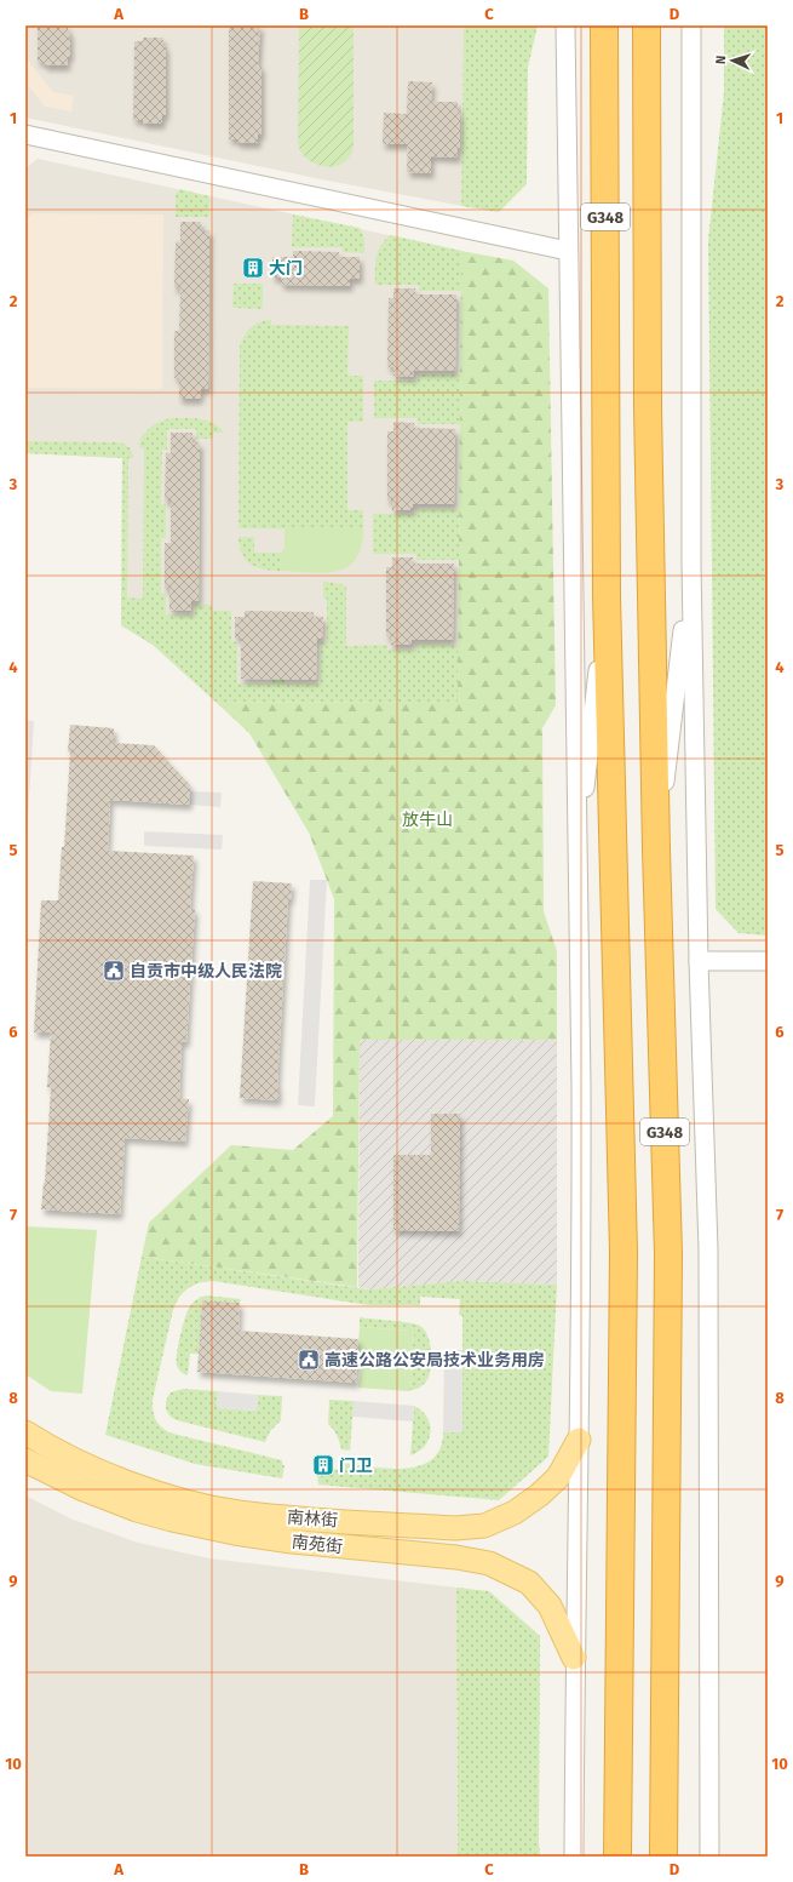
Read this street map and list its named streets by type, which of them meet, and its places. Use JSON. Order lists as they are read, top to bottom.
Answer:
{
  "streets": {
    "highway": ["G348"],
    "main road": ["南林街", "南苑街"]
  },
  "parks": ["放牛山"],
  "places": {
    "building": ["大门", "门卫"],
    "public building": ["自贡市中级人民法院", "高速公路公安局技术业务用房"]
  },
  "north": "left",
  "grid": {
    "columns": [
      "A",
      "B",
      "C",
      "D"
    ],
    "rows": [
      "1",
      "2",
      "3",
      "4",
      "5",
      "6",
      "7",
      "8",
      "9",
      "10"
    ]
  }
}
